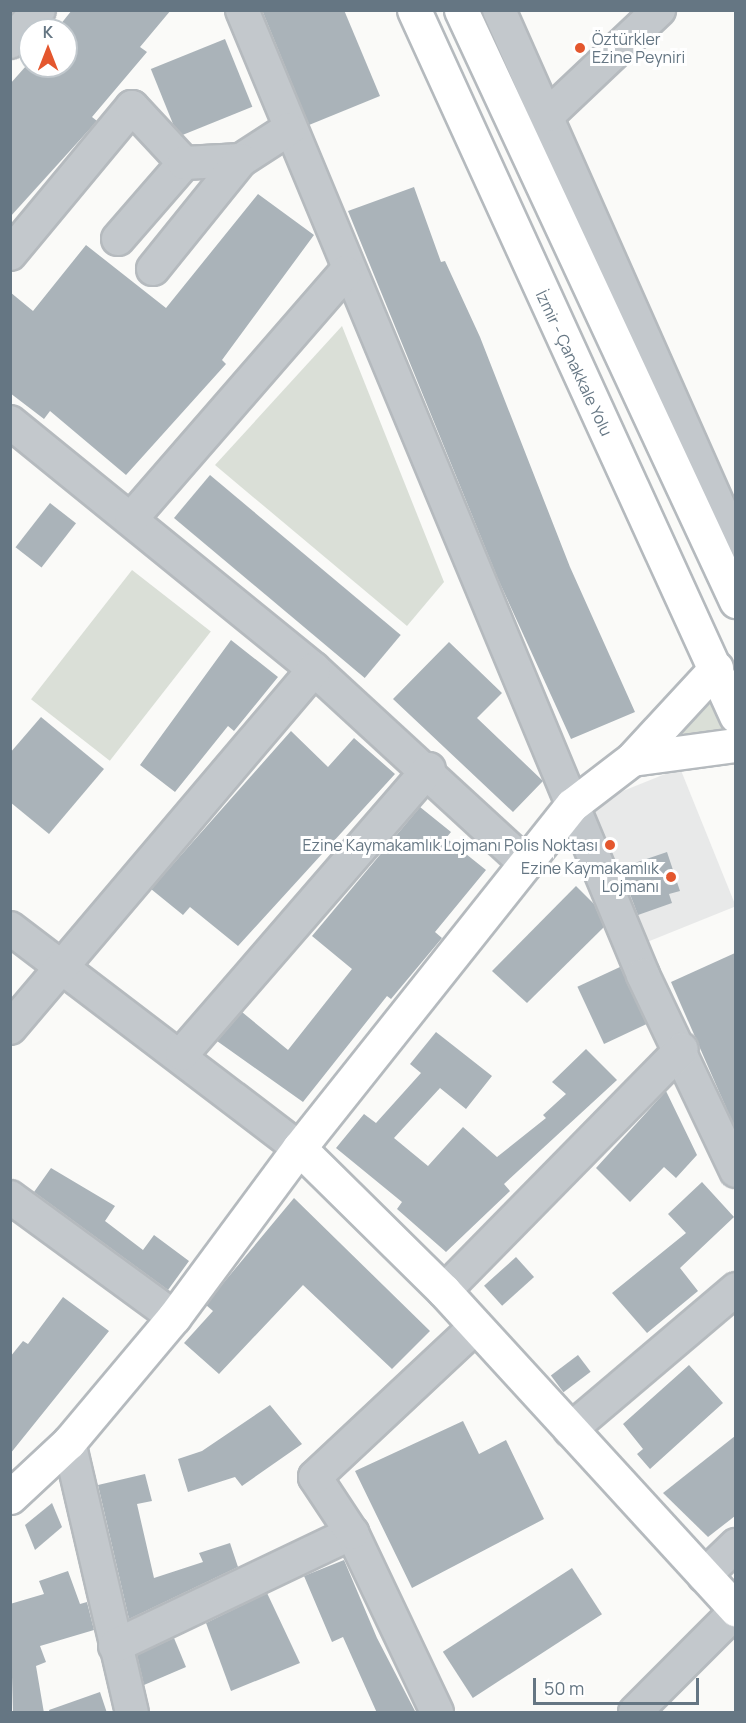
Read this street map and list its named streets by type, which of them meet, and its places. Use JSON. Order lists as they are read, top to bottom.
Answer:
{
  "streets": {
    "main road": ["İzmir - Çanakkale Yolu"]
  },
  "places": ["Öztürkler Ezine Peyniri", "Ezine Kaymakamlık Lojmanı Polis Noktası", "Ezine Kaymakamlık Lojmanı"],
  "scale_bar": "50 m",
  "north": "top"
}
